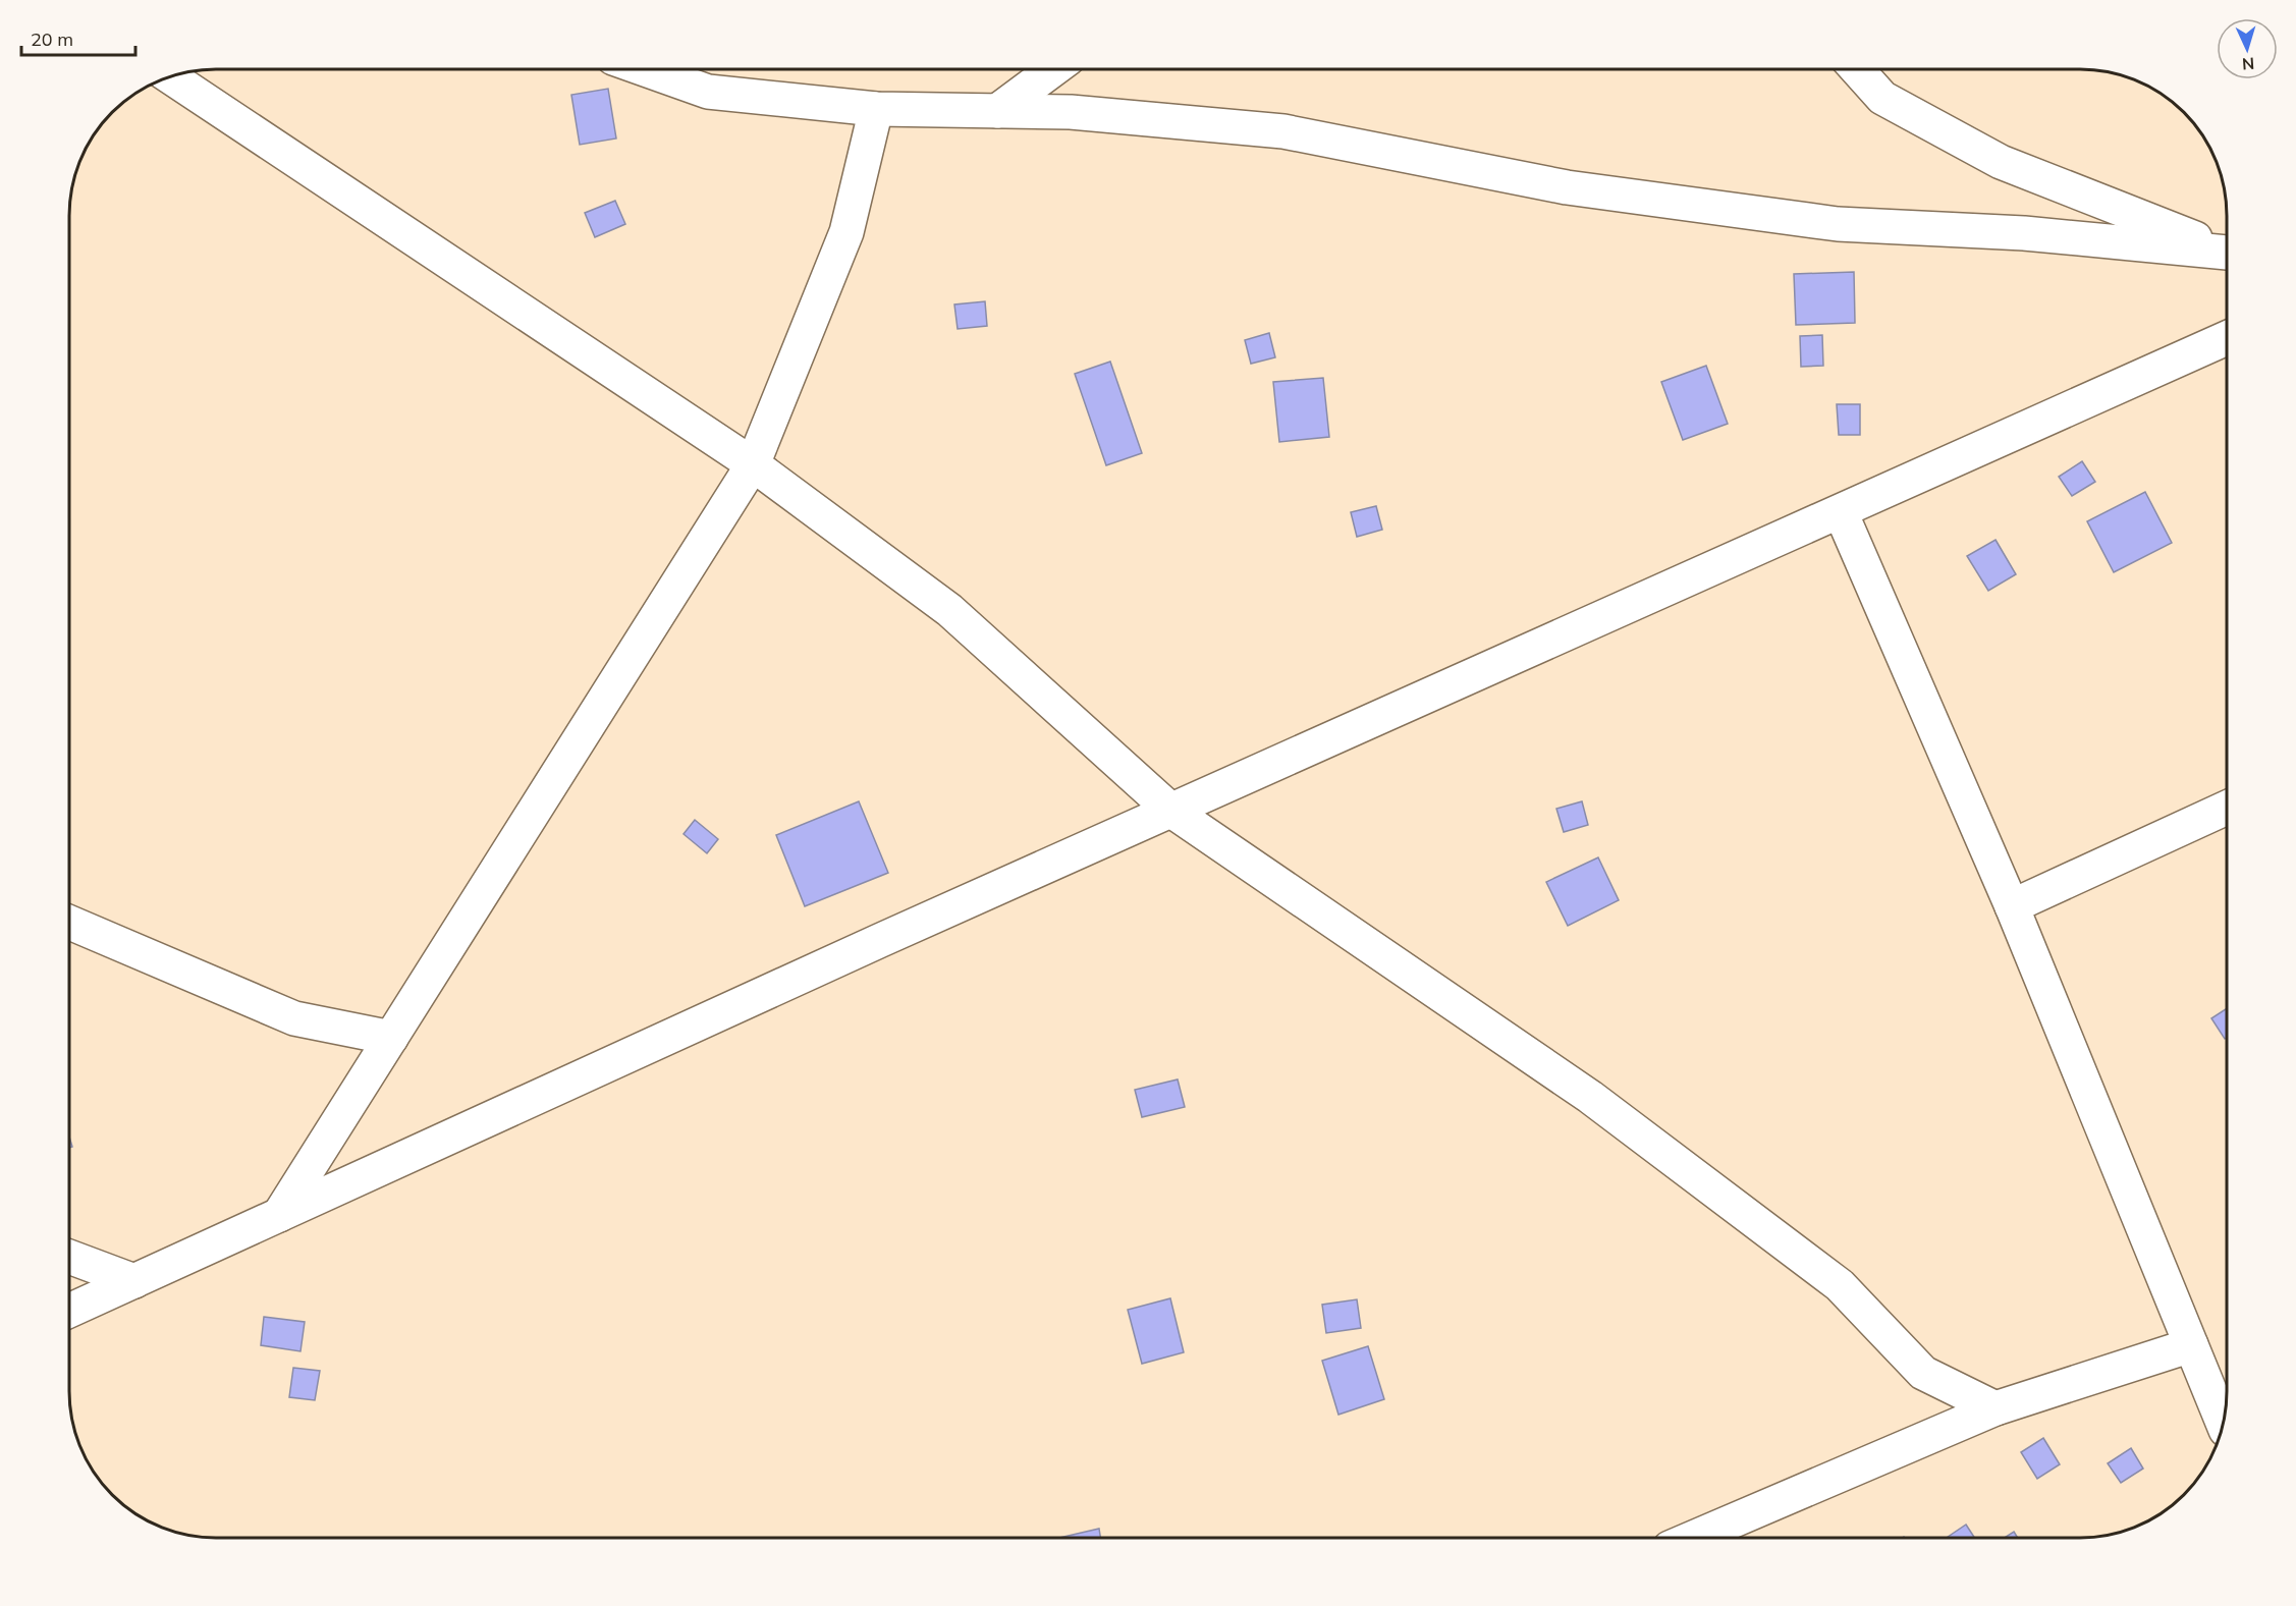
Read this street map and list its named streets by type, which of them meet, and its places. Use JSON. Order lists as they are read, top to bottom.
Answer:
{
  "scale_bar": "20 m",
  "north": "bottom"
}
